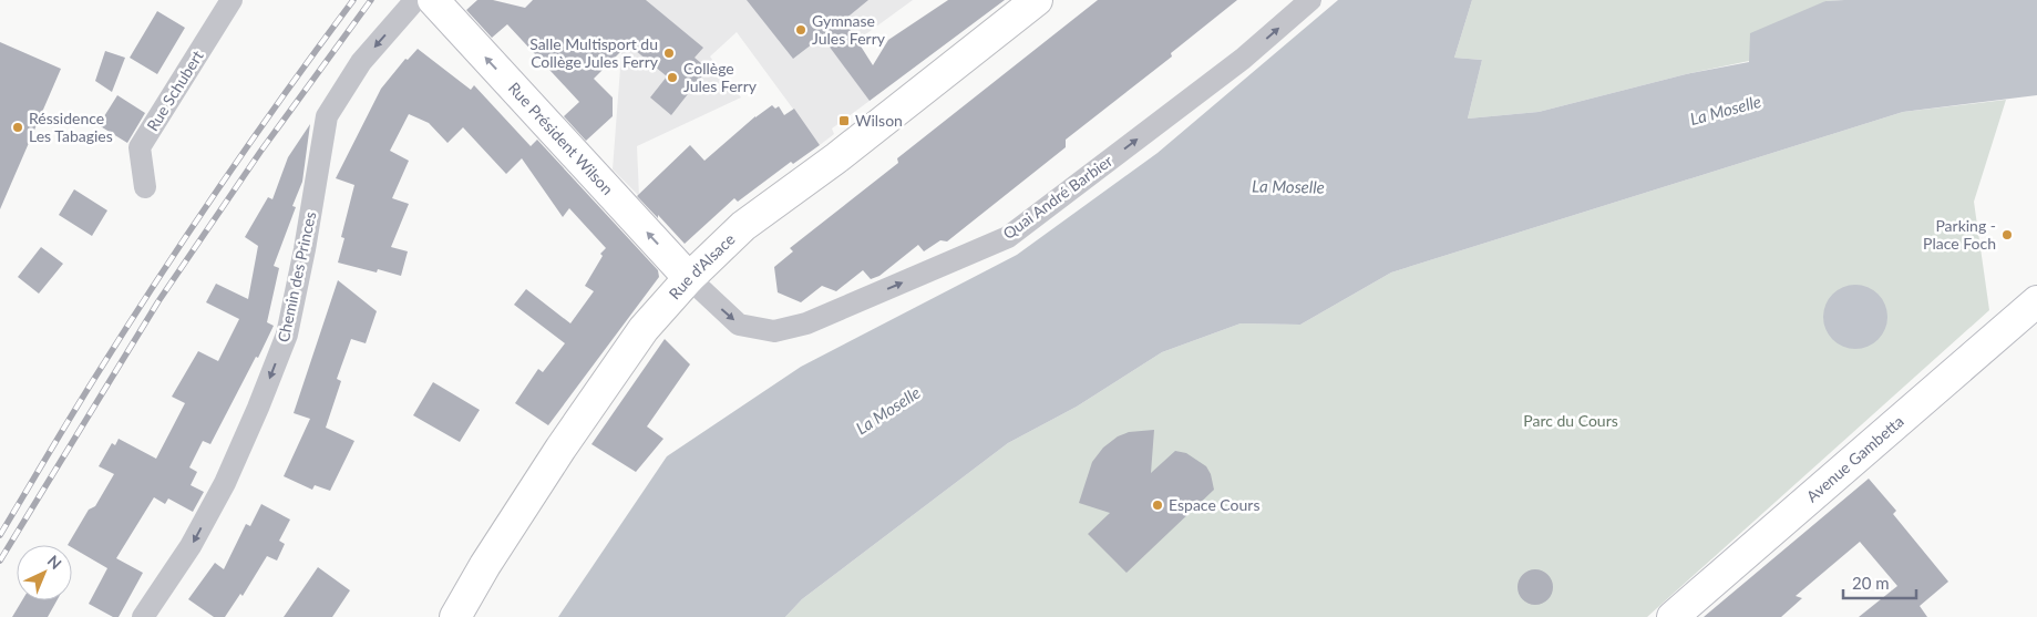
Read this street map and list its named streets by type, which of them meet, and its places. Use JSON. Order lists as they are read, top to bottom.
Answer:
{
  "streets": {
    "street": [
      "Rue Schubert",
      "Rue Président Wilson",
      "Quai André Barbier",
      "Rue d'Alsace",
      "Chemin des Princes",
      "Avenue Gambetta"
    ]
  },
  "crossings": [
    ["Rue Président Wilson", "Quai André Barbier"],
    ["Rue Président Wilson", "Rue d'Alsace"],
    ["Quai André Barbier", "Rue d'Alsace"]
  ],
  "one_way": ["Rue Président Wilson", "Quai André Barbier", "Chemin des Princes"],
  "water": ["La Moselle"],
  "parks": ["Parc du Cours"],
  "places": {
    "other": [
      "Gymnase Jules Ferry",
      "Salle Multisport du Collège Jules Ferry",
      "Collège Jules Ferry",
      "Réssidence Les Tabagies",
      "Parking - Place Foch",
      "Espace Cours"
    ],
    "transit": ["Wilson"]
  },
  "scale_bar": "20 m",
  "north": "top right"
}
